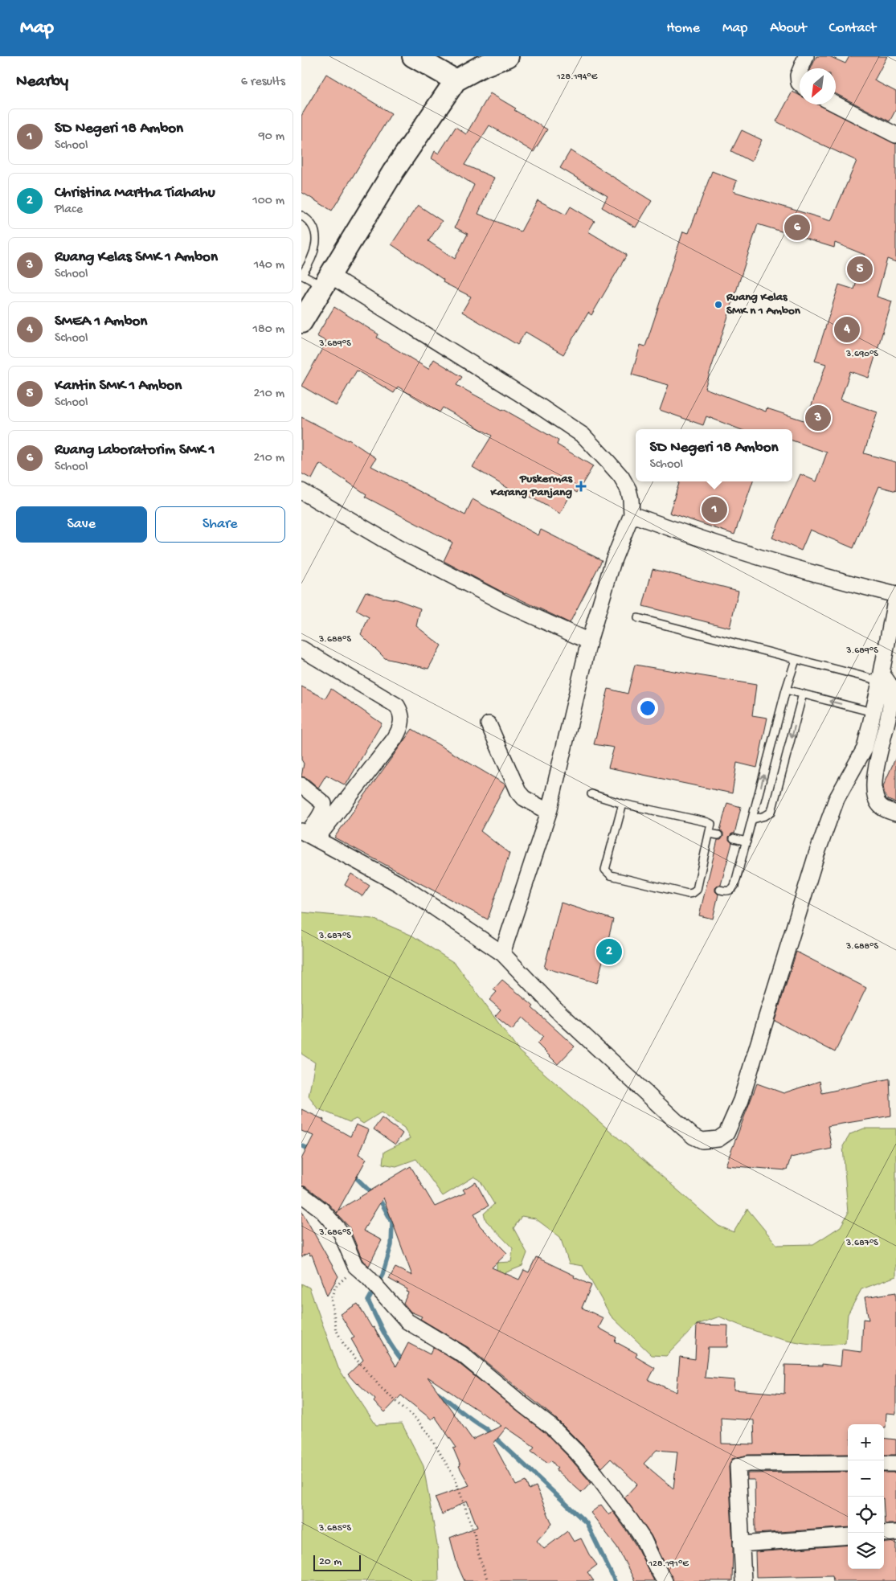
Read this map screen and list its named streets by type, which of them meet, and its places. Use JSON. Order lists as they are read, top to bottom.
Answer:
{
  "places": {
    "other": ["Ruang Kelas SMK n 1 Ambon"],
    "health": ["Puskermas Karang Panjang"]
  },
  "scale_bar": "20 m",
  "north": "bottom left",
  "page": {
    "header": "Map",
    "nav": [
      "Home",
      "Map",
      "About",
      "Contact"
    ],
    "heading": ["Nearby", "6 results"],
    "list": [
      {
        "mark": "1",
        "name": "SD Negeri 18 Ambon",
        "note": "School",
        "value": "90 m"
      },
      {
        "mark": "2",
        "name": "Christina Martha Tiahahu",
        "note": "Place",
        "value": "100 m"
      },
      {
        "mark": "3",
        "name": "Ruang Kelas SMK 1 Ambon",
        "note": "School",
        "value": "140 m"
      },
      {
        "mark": "4",
        "name": "SMEA 1 Ambon",
        "note": "School",
        "value": "180 m"
      },
      {
        "mark": "5",
        "name": "Kantin SMK 1 Ambon",
        "note": "School",
        "value": "210 m"
      },
      {
        "mark": "6",
        "name": "Ruang Laboratorim SMK 1",
        "note": "School",
        "value": "210 m"
      }
    ],
    "pins": [
      "6",
      "5",
      "4",
      "3",
      "1",
      "2"
    ],
    "popup": ["SD Negeri 18 Ambon", "School"],
    "buttons": ["Save", "Share"],
    "map_buttons": ["+", "−"],
    "scale": "20 m"
  },
  "coordinates": [
    "128.194°E",
    "3.689°S",
    "3.690°S",
    "3.688°S",
    "3.687°S",
    "3.686°S",
    "3.685°S",
    "128.191°E"
  ]
}
